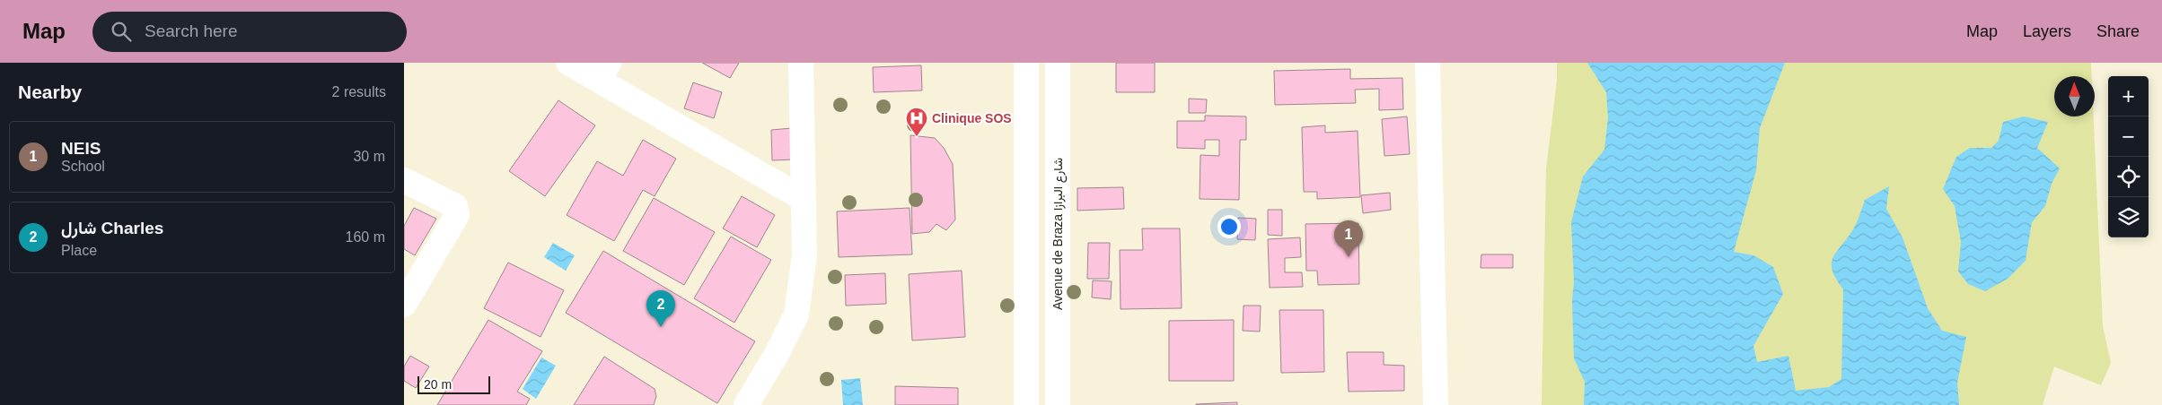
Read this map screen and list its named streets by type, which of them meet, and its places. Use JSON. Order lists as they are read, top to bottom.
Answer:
{
  "streets": {
    "street": ["Avenue de Braza شارع البرازا"]
  },
  "places": {
    "hospital": ["Clinique SOS"]
  },
  "scale_bar": "20 m",
  "north": "top",
  "page": {
    "header": "Map",
    "search": "Search here",
    "nav": ["Map", "Layers", "Share"],
    "heading": ["Nearby", "2 results"],
    "map_buttons": ["+", "−"],
    "list": [
      {
        "mark": "1",
        "name": "NEIS",
        "note": "School",
        "value": "30 m"
      },
      {
        "mark": "2",
        "name": "شارل Charles",
        "note": "Place",
        "value": "160 m"
      }
    ],
    "pins": ["1", "2"],
    "scale": "20 m"
  }
}
